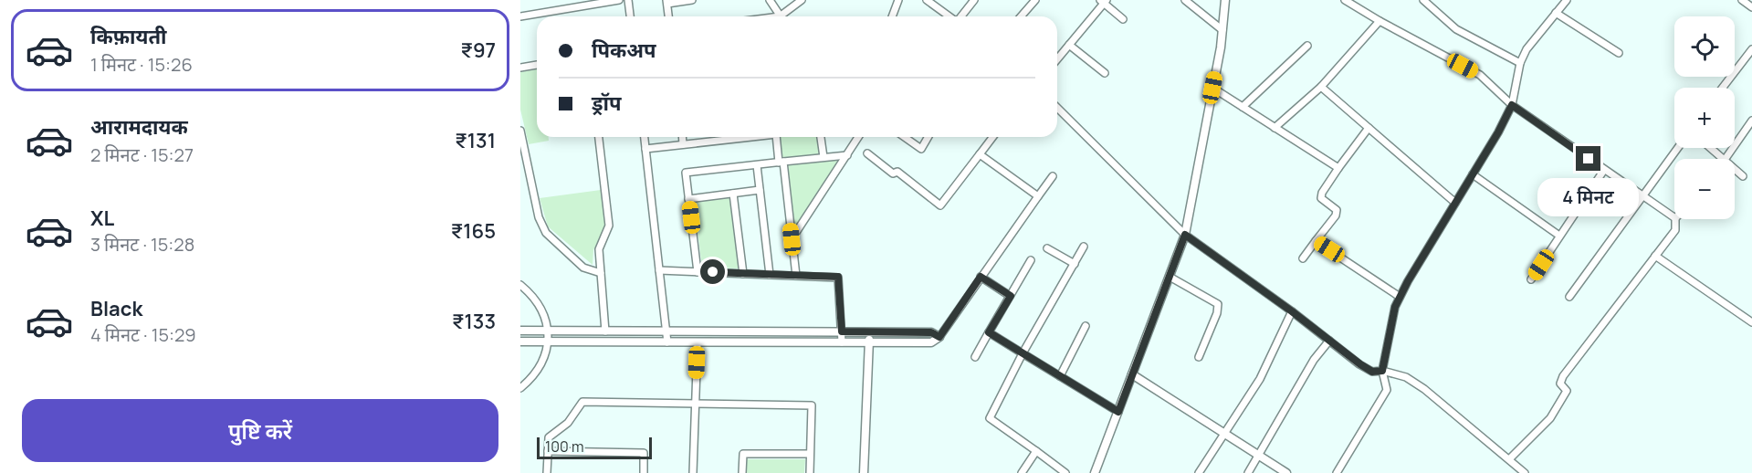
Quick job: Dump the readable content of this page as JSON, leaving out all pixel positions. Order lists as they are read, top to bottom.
{
  "scale_bar": "100 m",
  "page": {
    "list": [
      {
        "name": "किफ़ायती",
        "note": "1 मिनट · 15:26",
        "value": "₹97"
      },
      {
        "name": "आरामदायक",
        "note": "2 मिनट · 15:27",
        "value": "₹131"
      },
      {
        "name": "XL",
        "note": "3 मिनट · 15:28",
        "value": "₹165"
      },
      {
        "name": "Black",
        "note": "4 मिनट · 15:29",
        "value": "₹133"
      }
    ],
    "map_buttons": ["+", "−"],
    "banner": ["पिकअप", "ड्रॉप"],
    "bubble": "4 मिनट",
    "buttons": "पुष्टि करें",
    "scale": "100 m"
  }
}
